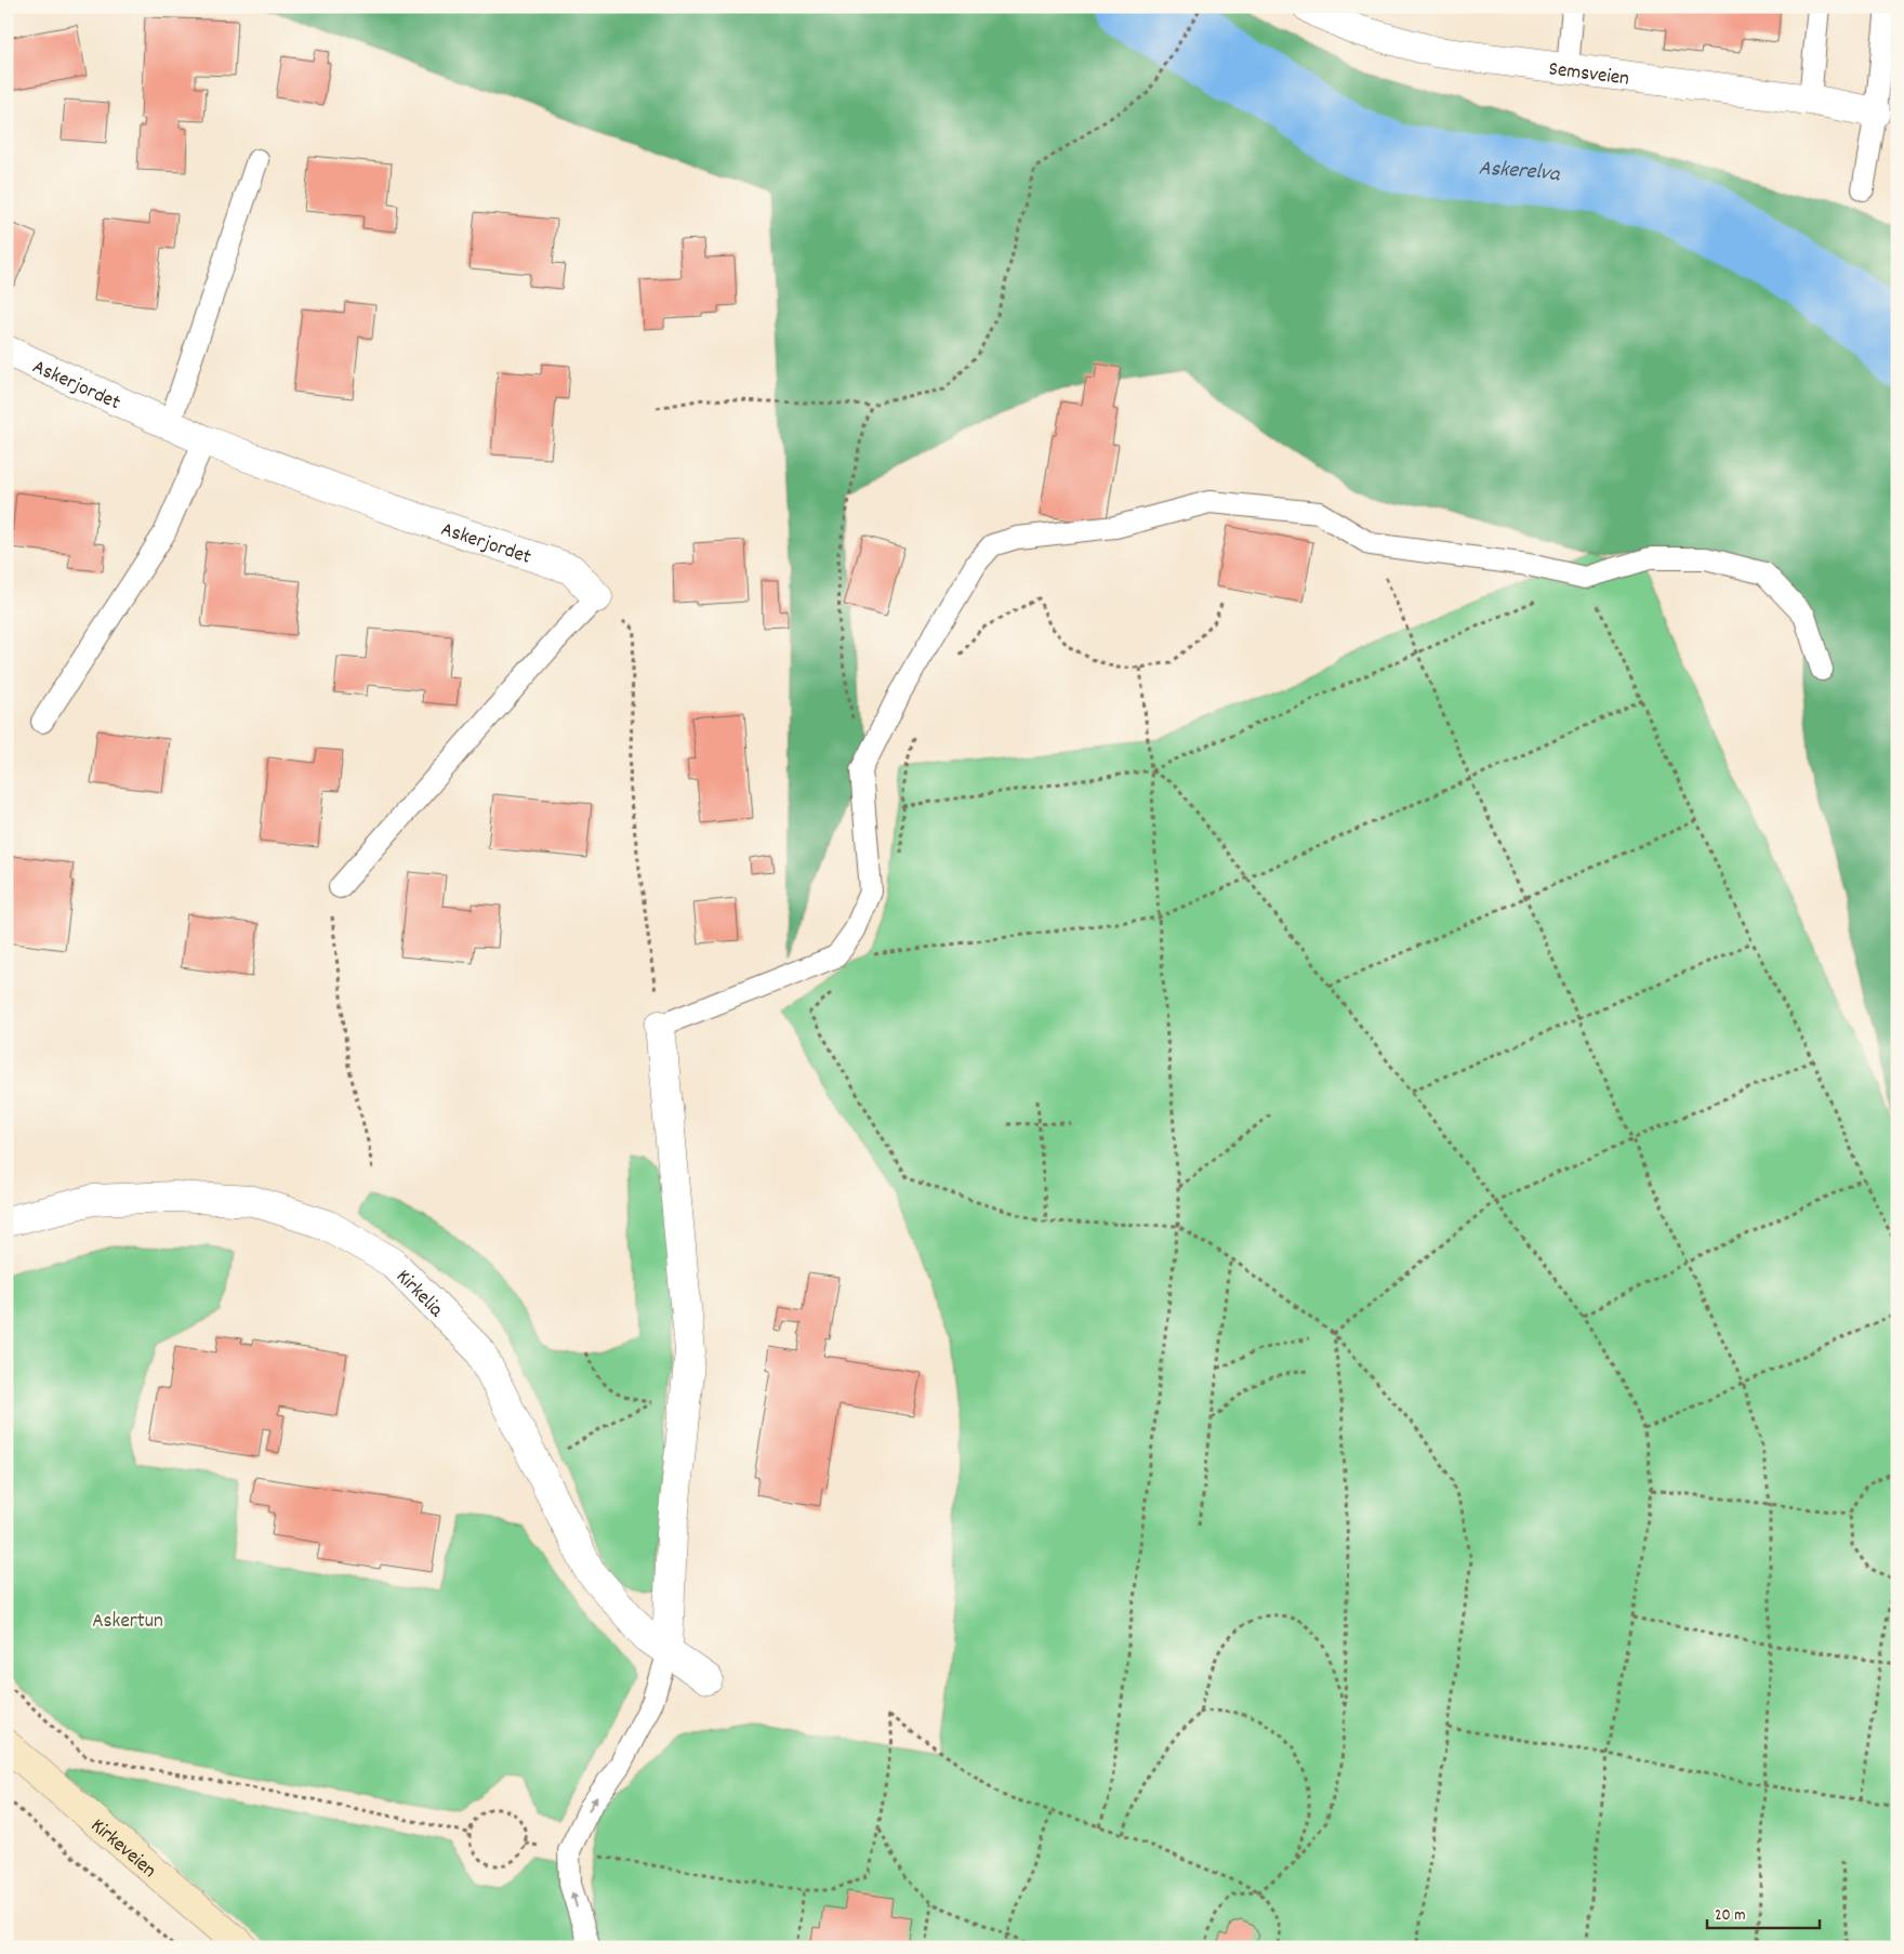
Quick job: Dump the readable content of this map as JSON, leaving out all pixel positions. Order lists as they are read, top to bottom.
{
  "streets": {
    "main road": ["Kirkeveien"],
    "street": ["Semsveien", "Askerjordet", "Kirkelia"]
  },
  "water": ["Askerelva"],
  "parks": ["Askertun"],
  "scale_bar": "20 m"
}
